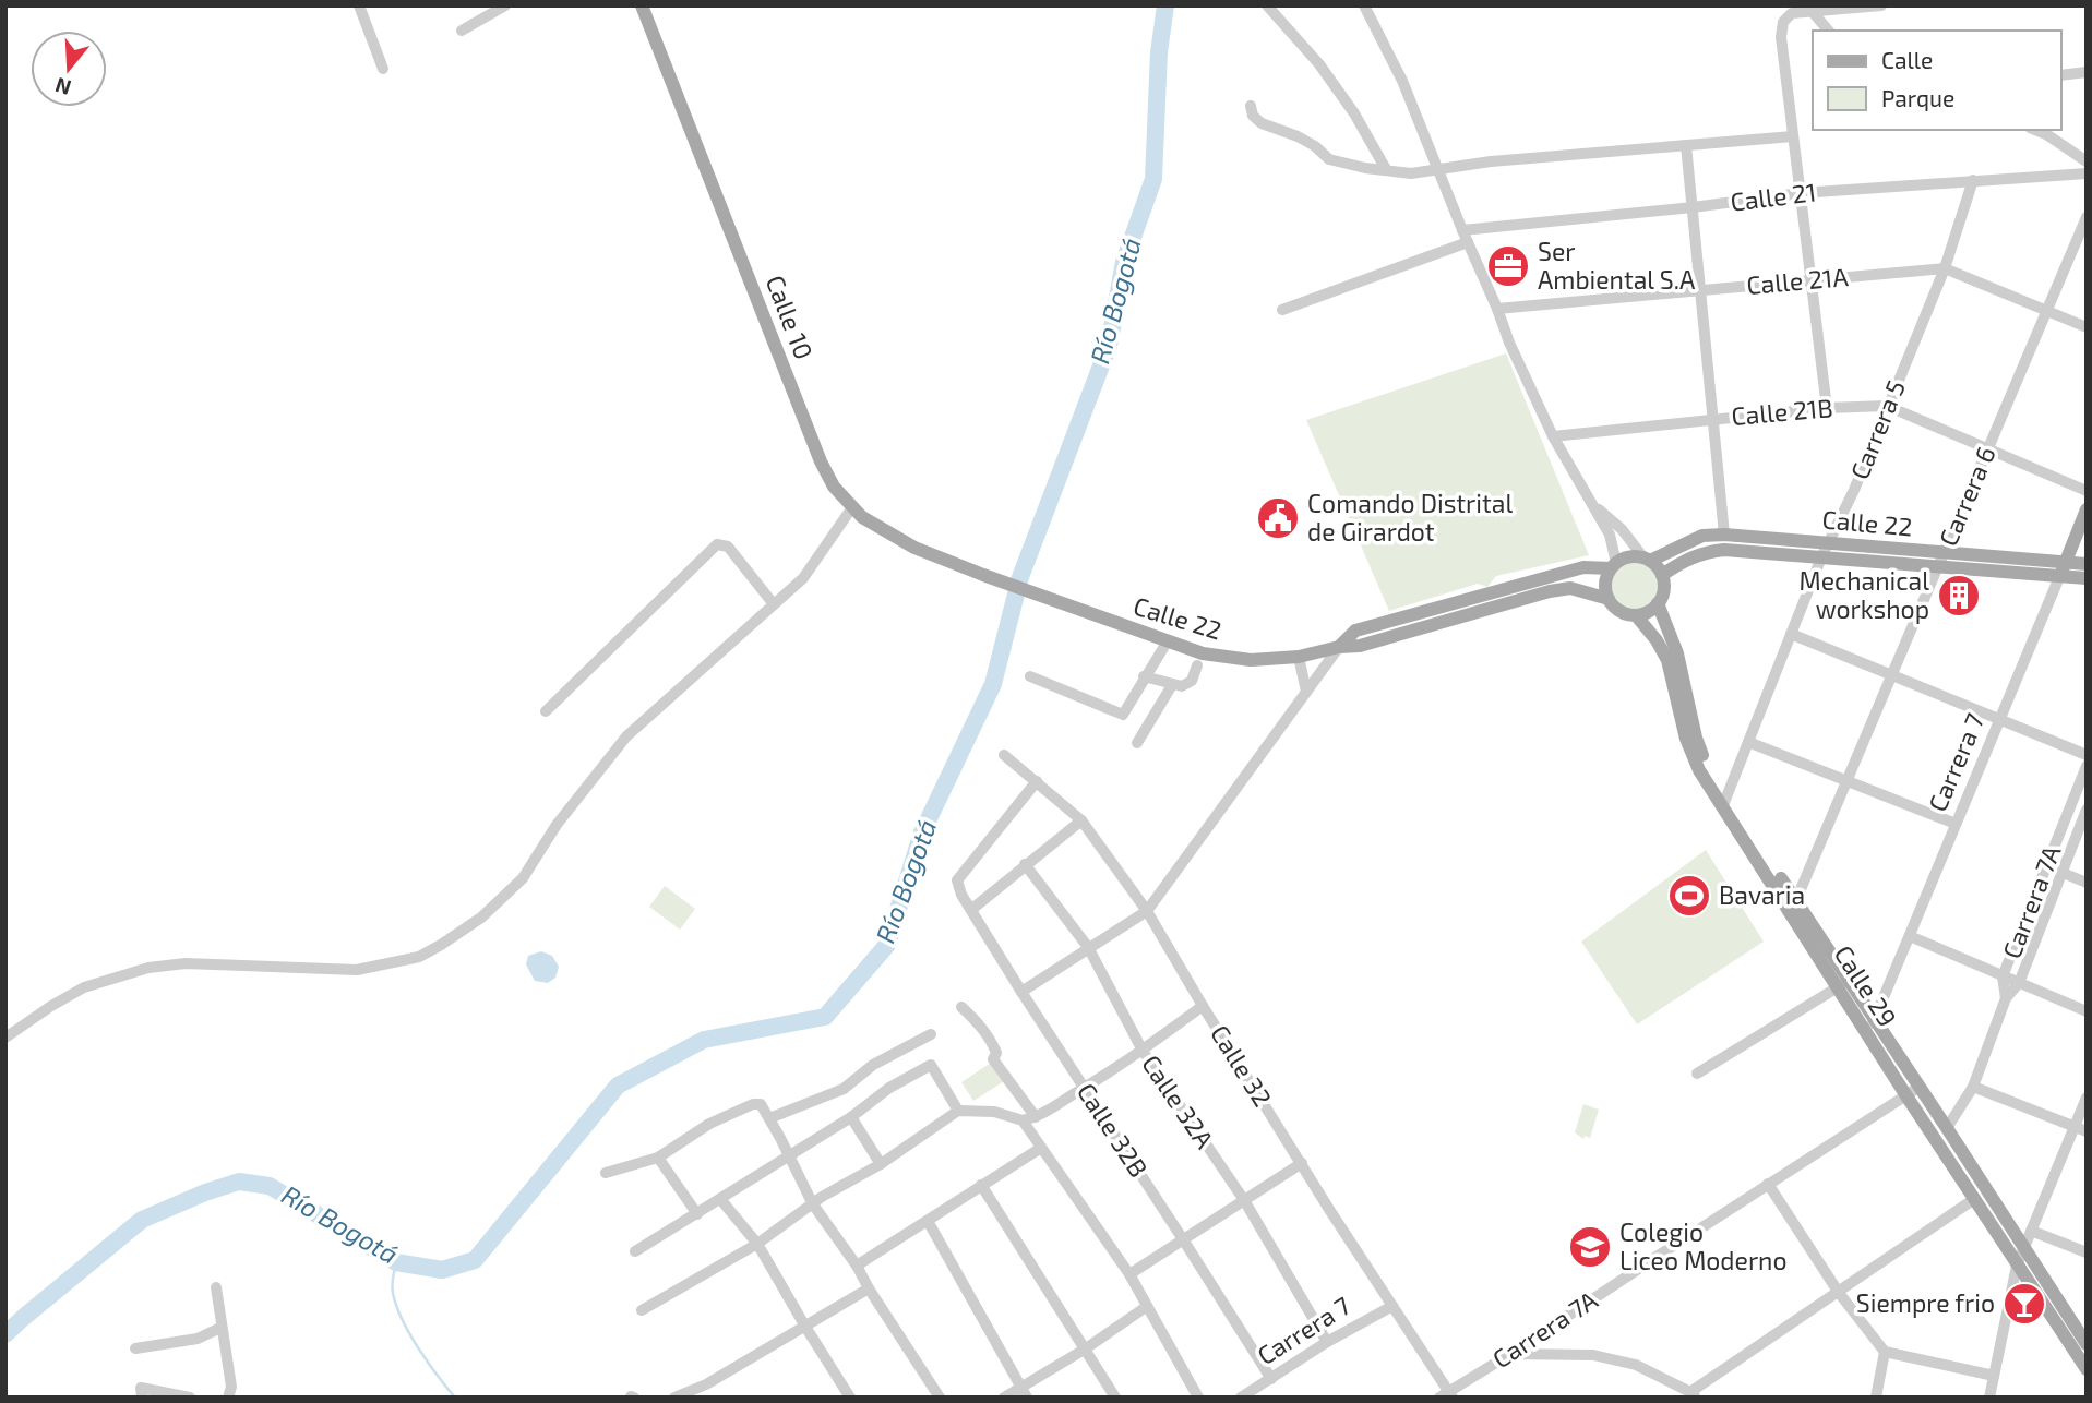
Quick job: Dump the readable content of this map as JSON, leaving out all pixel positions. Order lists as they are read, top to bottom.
{
  "streets": {
    "main road": [
      "Calle 10",
      "Calle 22",
      "Carrera 7",
      "Calle 29"
    ],
    "street": [
      "Calle 21",
      "Calle 21A",
      "Calle 21B",
      "Carrera 5",
      "Carrera 6",
      "Carrera 7A",
      "Calle 32",
      "Calle 32A",
      "Calle 32B"
    ]
  },
  "crossings": [
    ["Calle 21", "Carrera 5"],
    ["Calle 21A", "Carrera 5"],
    ["Calle 21A", "Carrera 6"],
    ["Calle 10", "Calle 22"],
    ["Calle 21B", "Carrera 5"],
    ["Calle 21B", "Carrera 6"],
    ["Carrera 5", "Calle 22"],
    ["Carrera 5", "Calle 29"],
    ["Carrera 6", "Calle 22"],
    ["Carrera 6", "Calle 29"],
    ["Calle 22", "Carrera 7"],
    ["Calle 22", "Calle 29"],
    ["Carrera 7", "Calle 29"],
    ["Carrera 7", "Calle 32"],
    ["Carrera 7", "Calle 32A"],
    ["Carrera 7", "Calle 32B"],
    ["Carrera 7A", "Calle 29"],
    ["Carrera 7A", "Calle 32"],
    ["Calle 32", "Calle 32B"]
  ],
  "water": ["Río Bogotá"],
  "places": {
    "office": ["Ser Ambiental S.A"],
    "public building": ["Comando Distrital de Girardot"],
    "building": ["Mechanical workshop"],
    "sports": ["Bavaria"],
    "school or university": ["Colegio Liceo Moderno"],
    "bar": ["Siempre frio"]
  },
  "legend": ["Calle", "Parque"],
  "north": "bottom"
}
